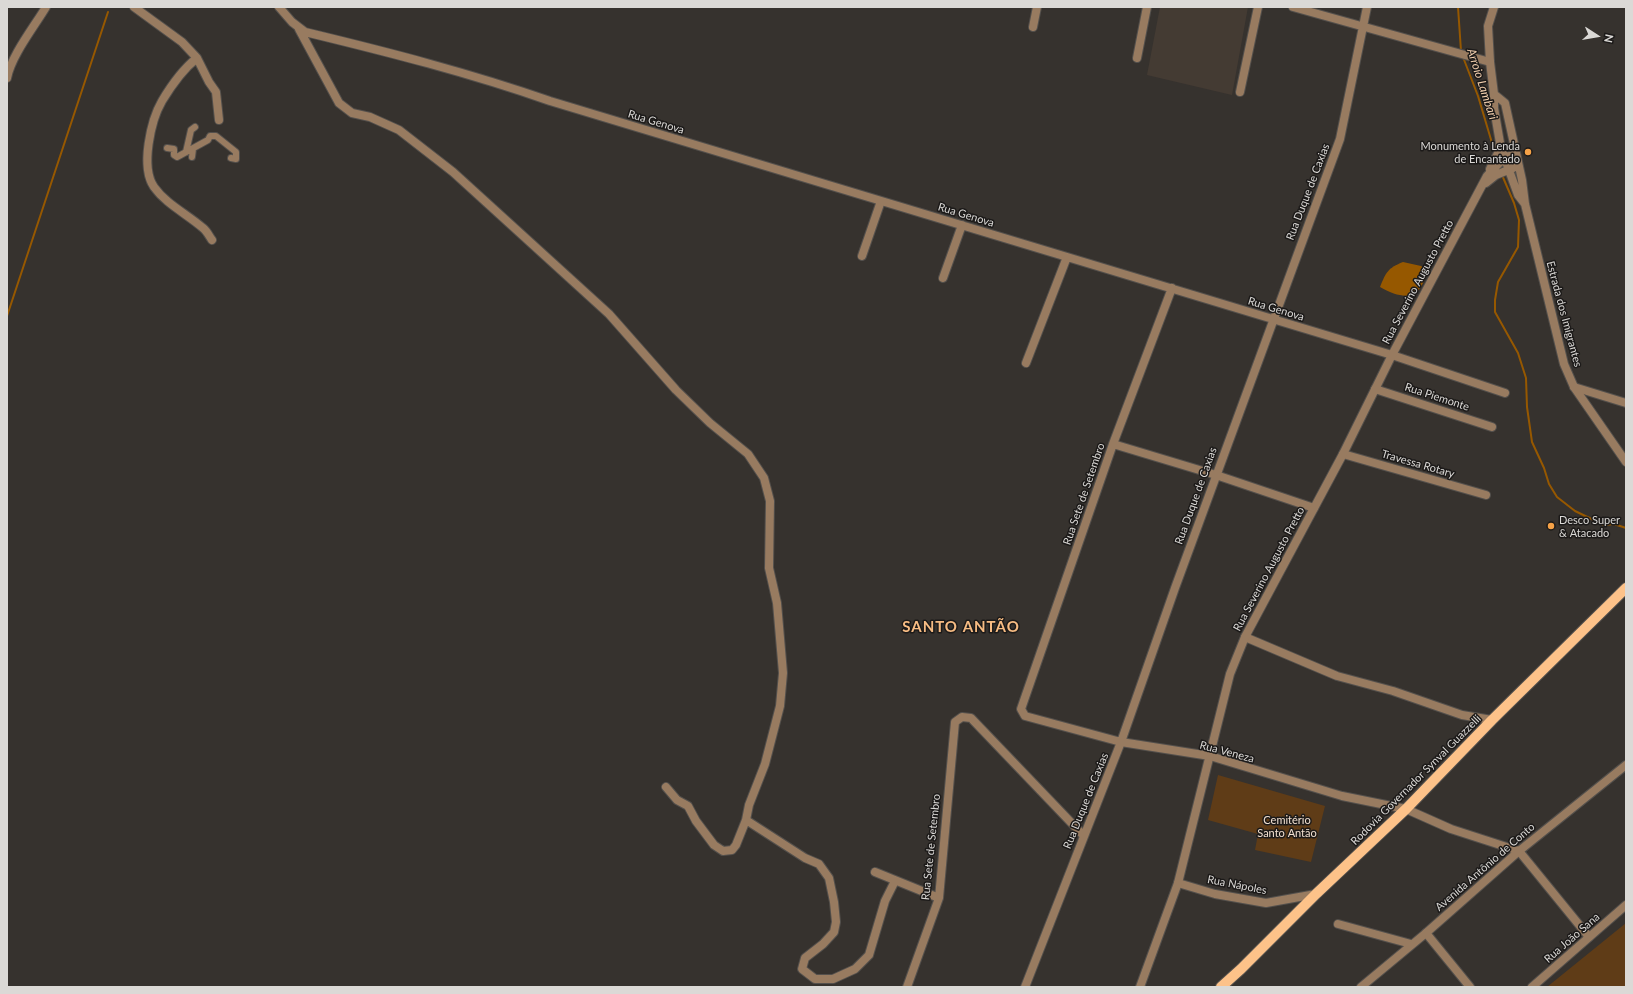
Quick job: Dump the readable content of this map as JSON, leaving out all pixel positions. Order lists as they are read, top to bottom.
{
  "streets": {
    "main road": ["Rodovia Governador Synval Guazzelli"],
    "street": [
      "Rua Genova",
      "Rua Duque de Caxias",
      "Rua Severino Augusto Pretto",
      "Estrada dos Imigrantes",
      "Rua Piemonte",
      "Travessa Rotary",
      "Rua Sete de Setembro",
      "Rua Veneza",
      "Avenida Antônio de Conto",
      "Rua Nápoles",
      "Rua João Sana"
    ]
  },
  "crossings": [
    ["Rua Genova", "Rua Duque de Caxias"],
    ["Rua Genova", "Rua Severino Augusto Pretto"],
    ["Rua Genova", "Rua Sete de Setembro"],
    ["Rua Duque de Caxias", "Rua Sete de Setembro"],
    ["Rua Duque de Caxias", "Rua Veneza"],
    ["Rua Severino Augusto Pretto", "Estrada dos Imigrantes"],
    ["Rua Severino Augusto Pretto", "Rua Piemonte"],
    ["Rua Severino Augusto Pretto", "Travessa Rotary"],
    ["Rua Severino Augusto Pretto", "Rua Veneza"],
    ["Rua Severino Augusto Pretto", "Rua Nápoles"],
    ["Rua Sete de Setembro", "Rua Veneza"],
    ["Rua Veneza", "Rodovia Governador Synval Guazzelli"],
    ["Rua Veneza", "Avenida Antônio de Conto"],
    ["Rodovia Governador Synval Guazzelli", "Rua Nápoles"]
  ],
  "districts": ["SANTO ANTÃO"],
  "water": ["Arroio Lambari"],
  "parks": ["Cemitério Santo Antão"],
  "places": ["Monumento à Lenda de Encantado", "Desco Super & Atacado"],
  "north": "right"
}
